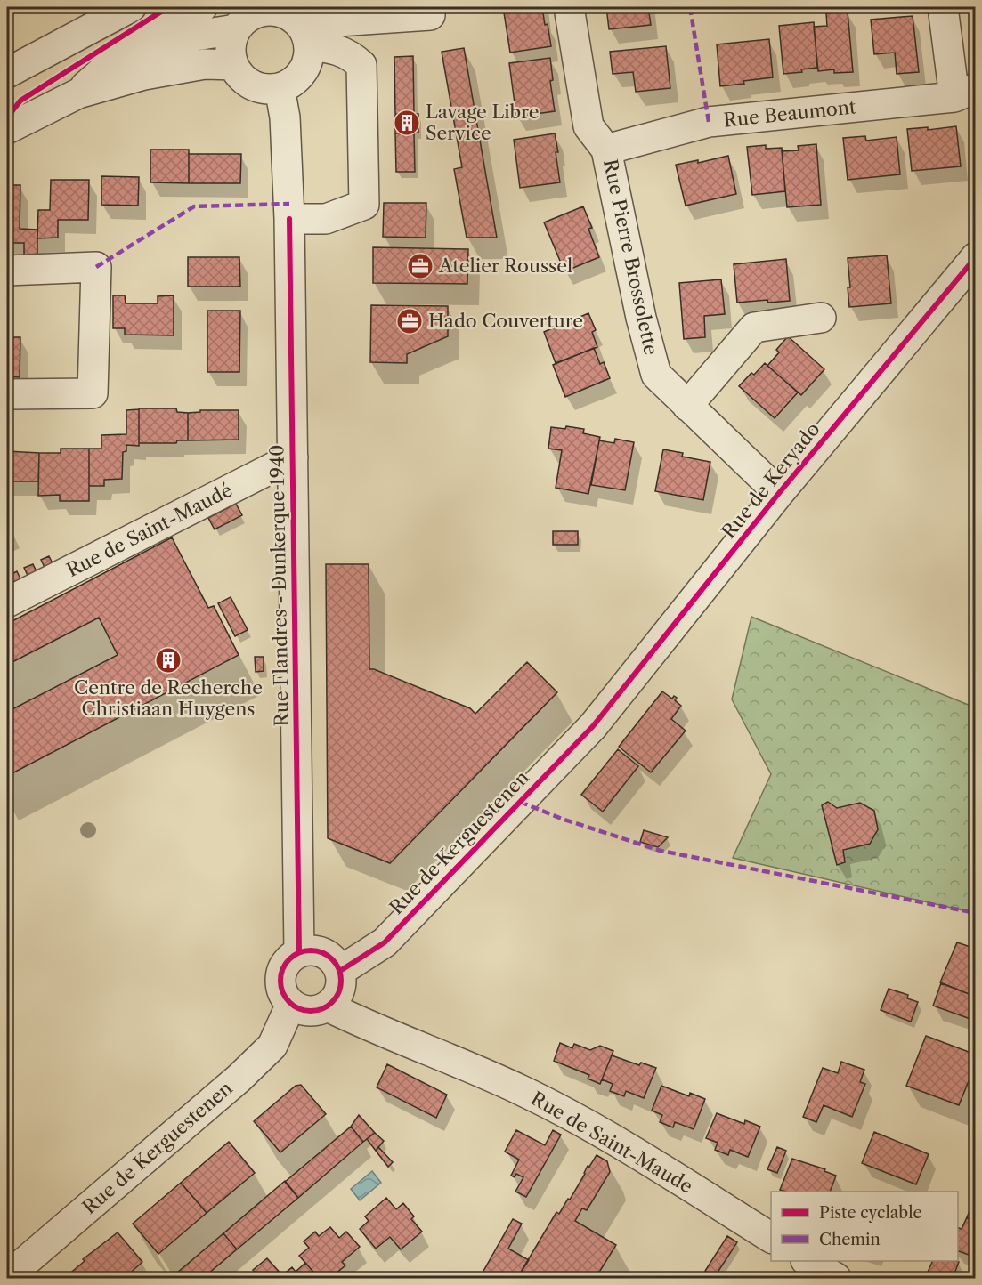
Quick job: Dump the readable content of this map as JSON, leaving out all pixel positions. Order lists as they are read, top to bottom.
{
  "streets": {
    "street": [
      "Rue Beaumont",
      "Rue Pierre Brossolette",
      "Rue de Keryado",
      "Rue de Saint-Maudé",
      "Rue Flandres - Dunkerque 1940",
      "Rue de Kerguestenen",
      "Rue de Saint-Maude"
    ]
  },
  "crossings": [
    ["Rue Beaumont", "Rue Pierre Brossolette"],
    ["Rue Pierre Brossolette", "Rue de Keryado"],
    ["Rue de Keryado", "Rue de Kerguestenen"],
    ["Rue de Saint-Maudé", "Rue Flandres - Dunkerque 1940"],
    ["Rue Flandres - Dunkerque 1940", "Rue de Kerguestenen"],
    ["Rue Flandres - Dunkerque 1940", "Rue de Saint-Maude"],
    ["Rue de Kerguestenen", "Rue de Saint-Maude"]
  ],
  "places": {
    "building": ["Lavage Libre Service", "Centre de Recherche Christiaan Huygens"],
    "office": ["Atelier Roussel", "Hado Couverture"]
  },
  "legend": ["Piste cyclable", "Chemin"]
}
